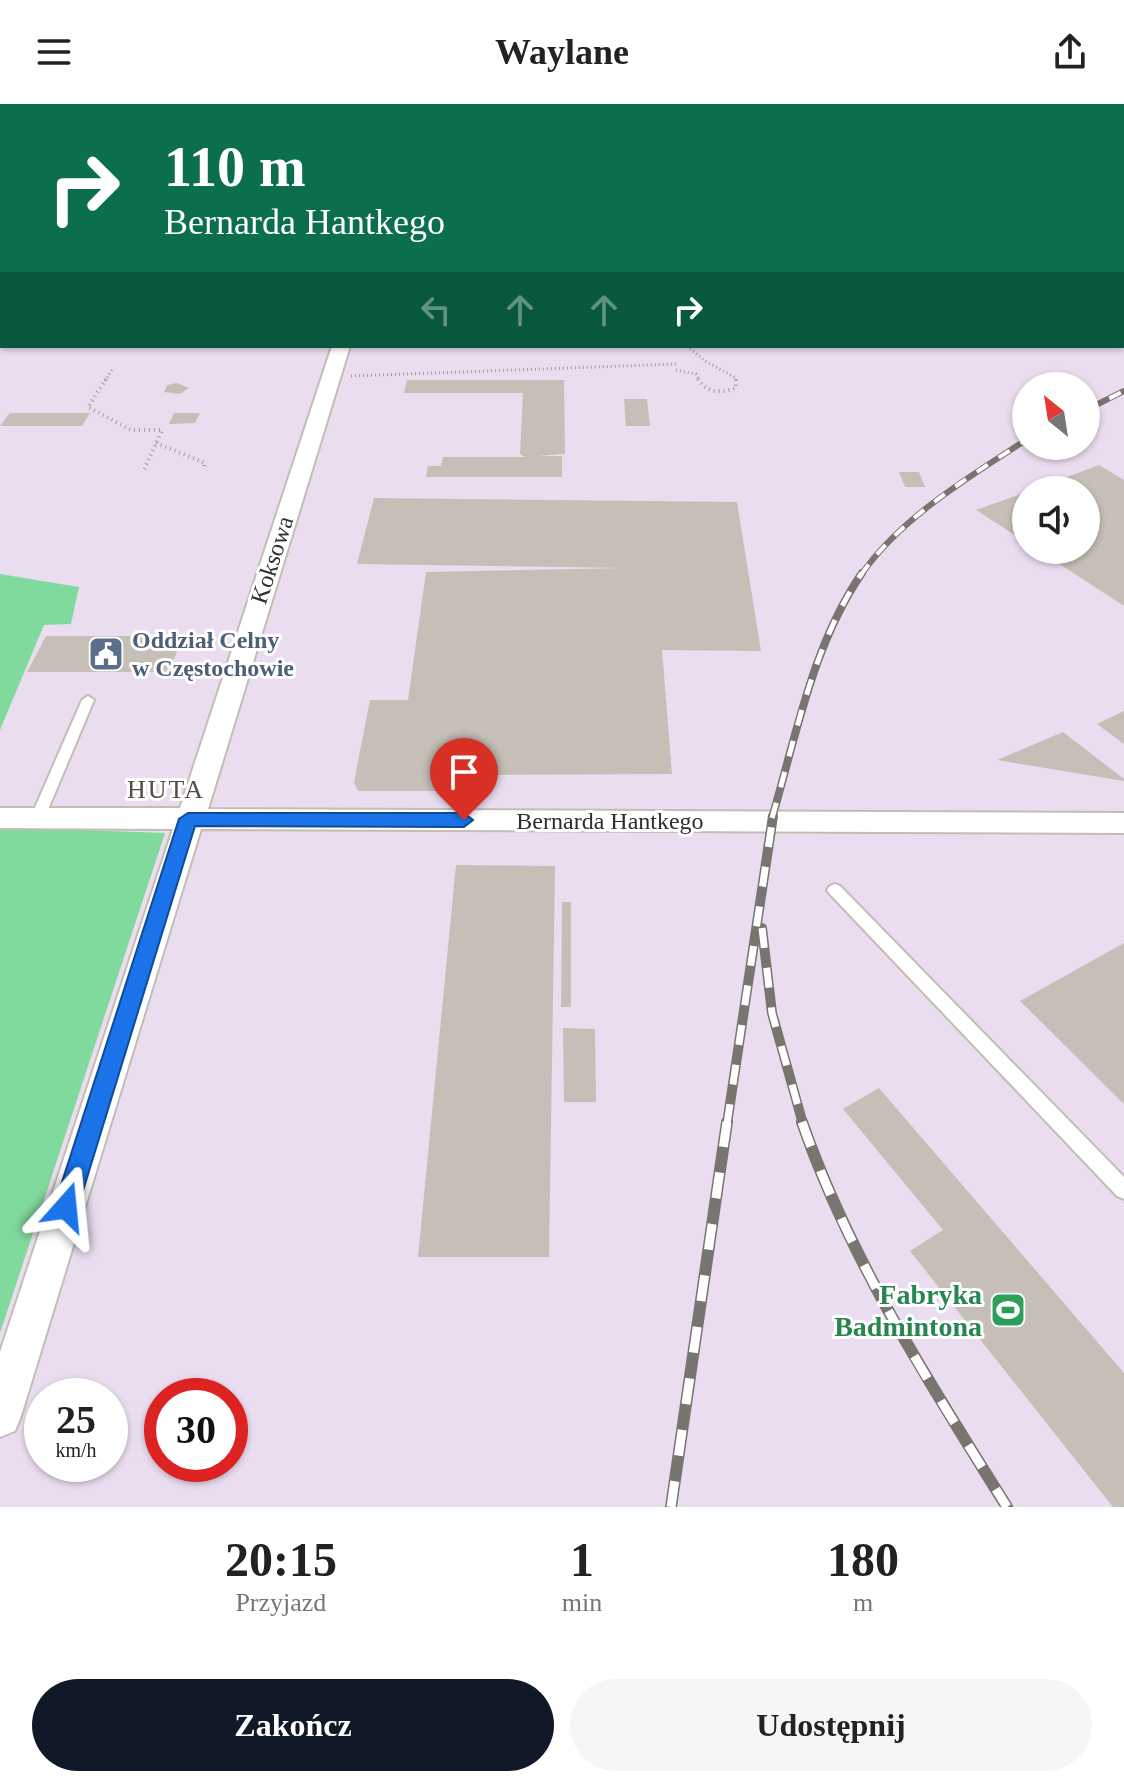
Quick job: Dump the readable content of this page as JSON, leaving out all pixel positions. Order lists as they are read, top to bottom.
{
  "streets": {
    "street": ["Koksowa", "Bernarda Hantkego"]
  },
  "crossings": [
    ["Koksowa", "Bernarda Hantkego"]
  ],
  "districts": ["HUTA"],
  "places": {
    "public building": ["Oddział Celny w Częstochowie"],
    "sports": ["Fabryka Badmintona"]
  },
  "north": "top left",
  "page": {
    "header": "Waylane",
    "turn": ["110 m", "Bernarda Hantkego"],
    "speed": "25 km/h",
    "limit": "30",
    "eta": [
      "20:15",
      "Przyjazd",
      "1",
      "min",
      "180",
      "m"
    ],
    "buttons": ["Zakończ", "Udostępnij"]
  }
}
